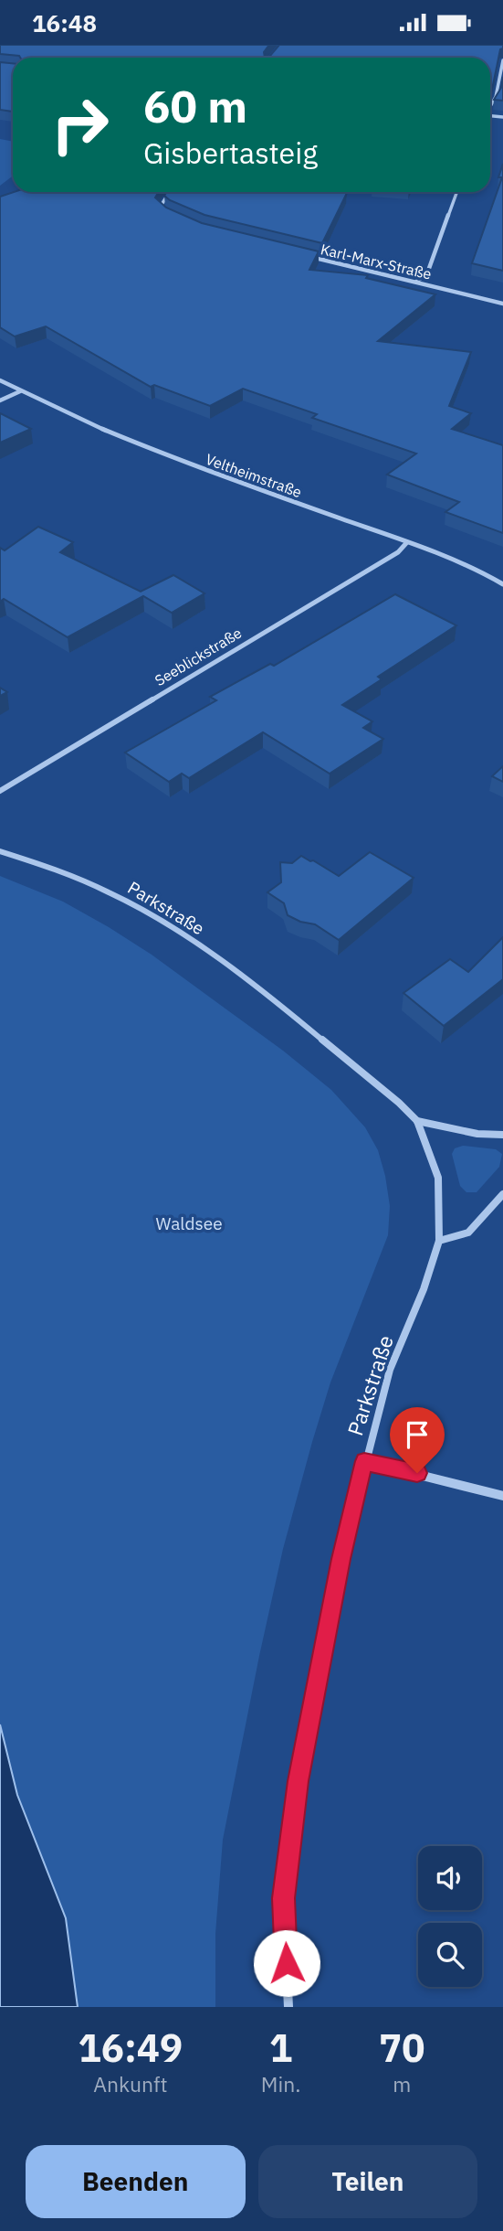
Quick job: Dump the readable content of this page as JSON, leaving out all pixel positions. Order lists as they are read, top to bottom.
{
  "streets": {
    "street": [
      "Karl-Marx-Straße",
      "Veltheimstraße",
      "Seeblickstraße",
      "Parkstraße"
    ]
  },
  "crossings": [
    ["Veltheimstraße", "Seeblickstraße"]
  ],
  "parks": ["Waldsee"],
  "page": {
    "status": "16:48",
    "turn": ["60 m", "Gisbertasteig"],
    "eta": [
      "16:49",
      "Ankunft",
      "1",
      "Min.",
      "70",
      "m"
    ],
    "buttons": ["Beenden", "Teilen"]
  }
}
